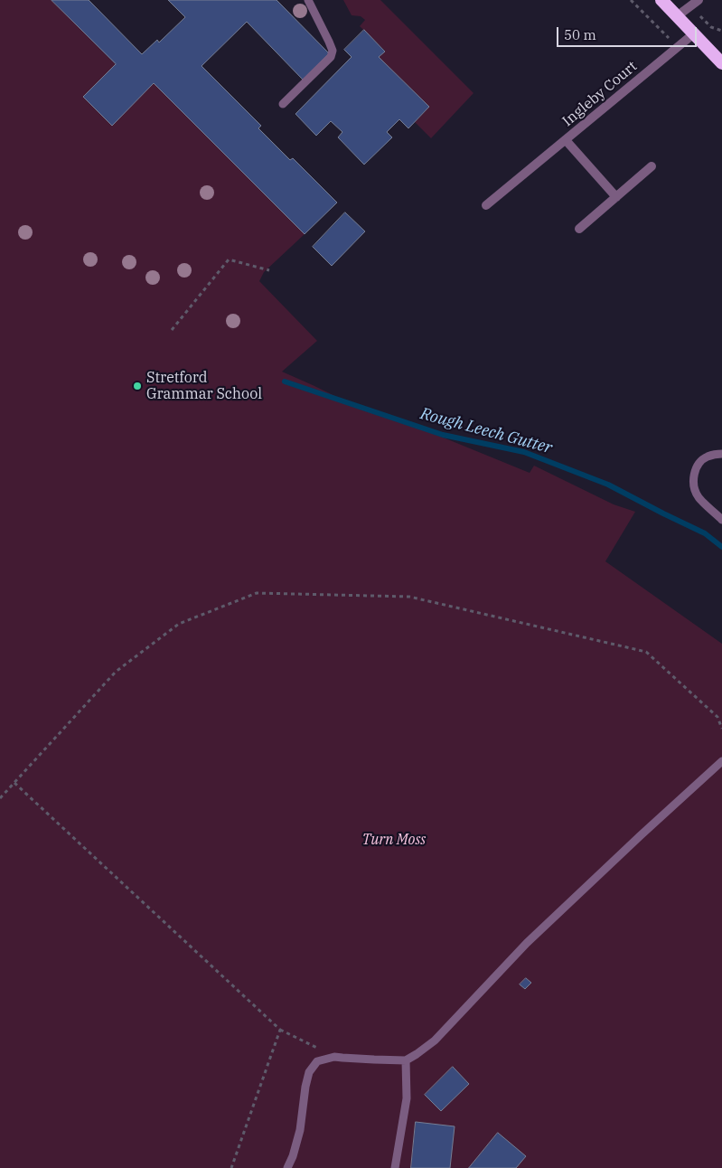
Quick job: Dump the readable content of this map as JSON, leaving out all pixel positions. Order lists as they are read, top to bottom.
{
  "streets": {
    "street": ["Ingleby Court"]
  },
  "water": ["Rough Leech Gutter"],
  "parks": ["Turn Moss"],
  "places": ["Stretford Grammar School"],
  "scale_bar": "50 m"
}
